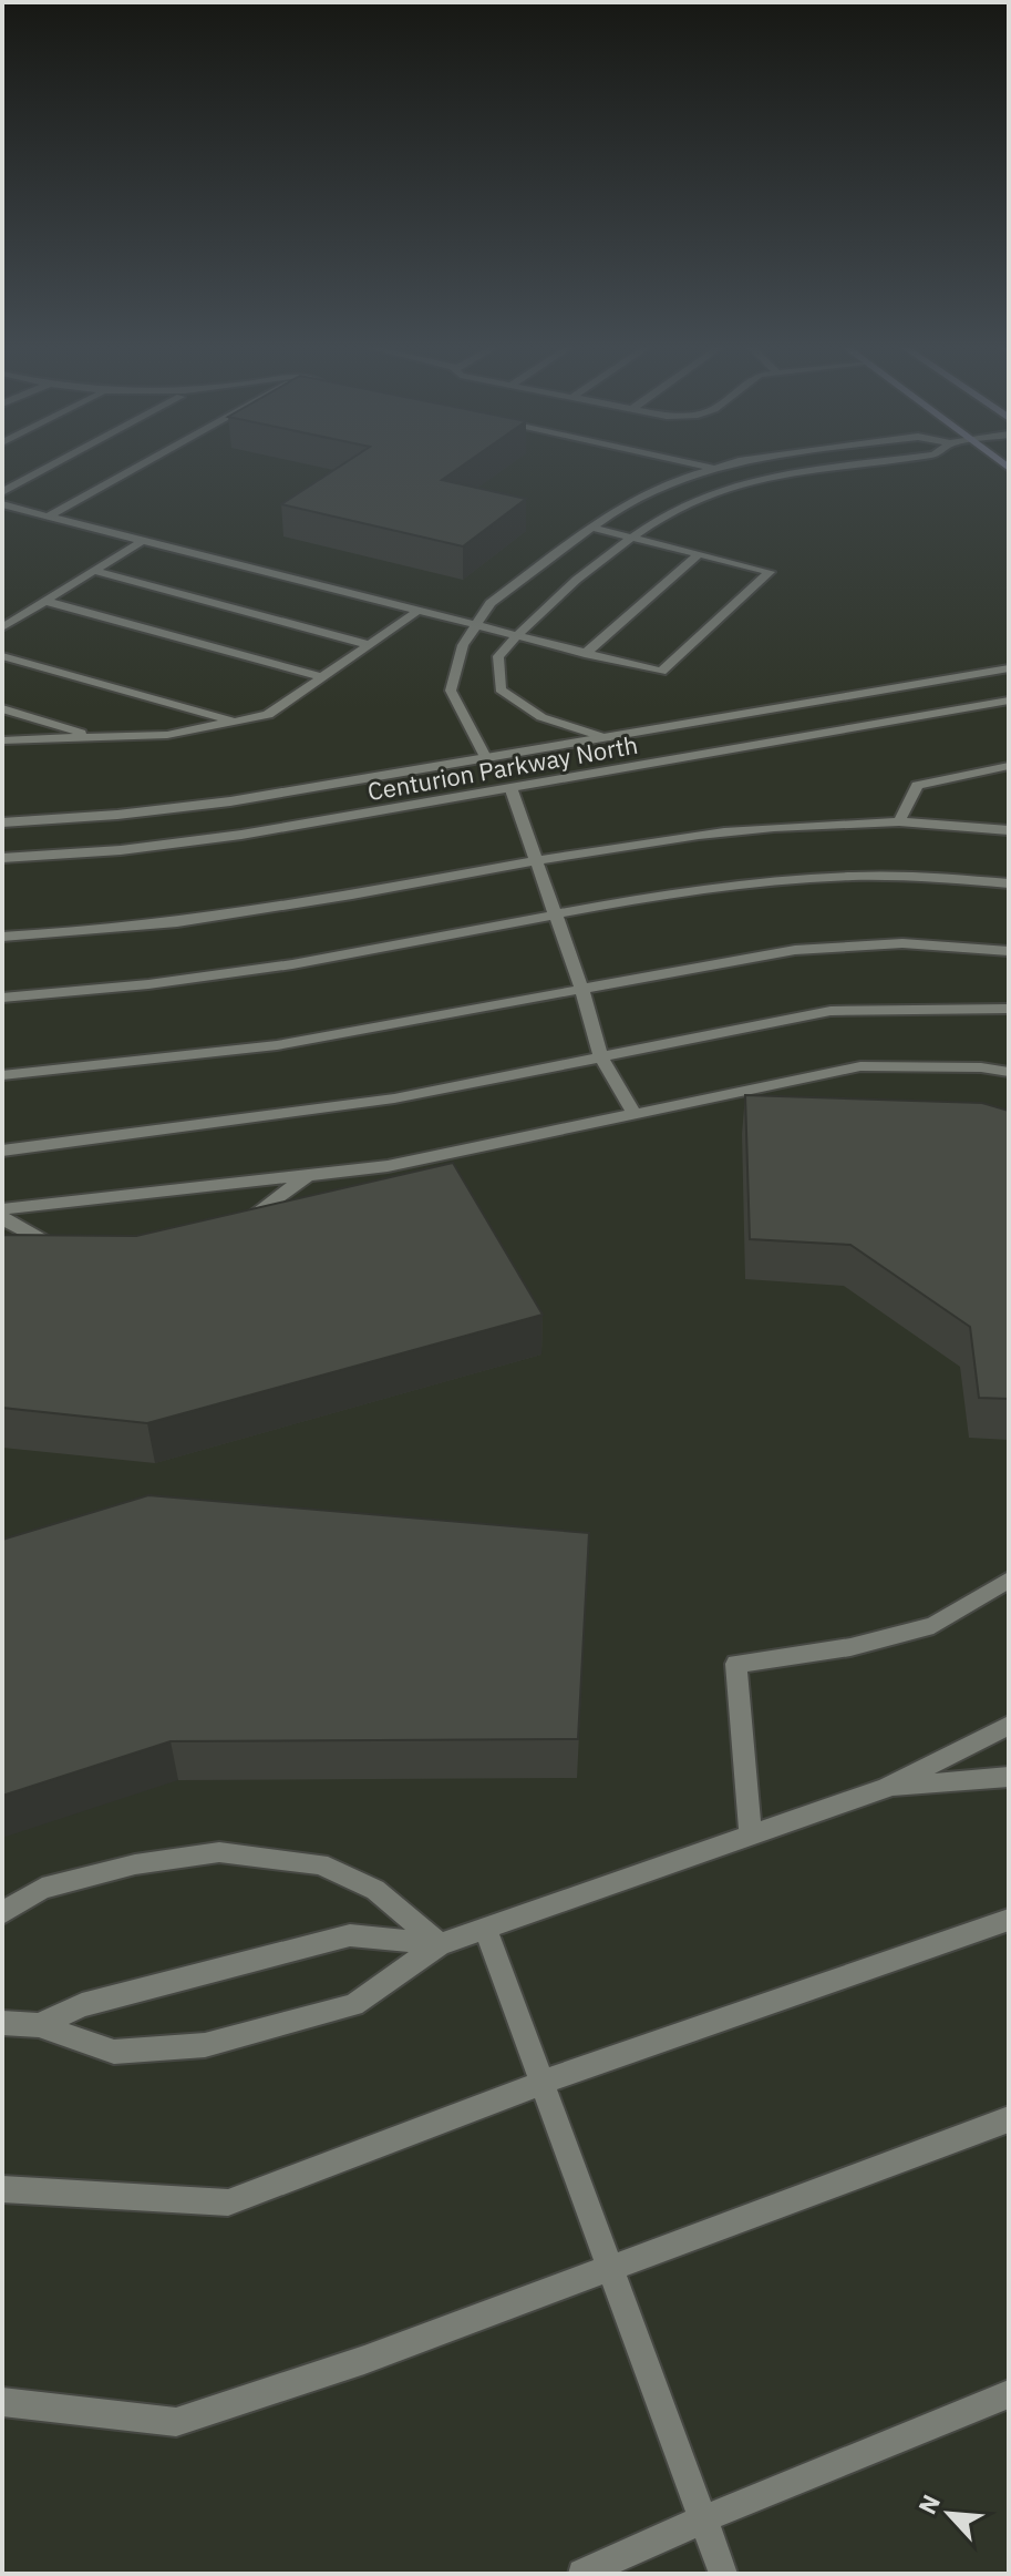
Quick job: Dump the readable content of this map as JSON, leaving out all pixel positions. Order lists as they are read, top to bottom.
{
  "streets": {
    "street": ["Centurion Parkway North"]
  },
  "north": "top left"
}
